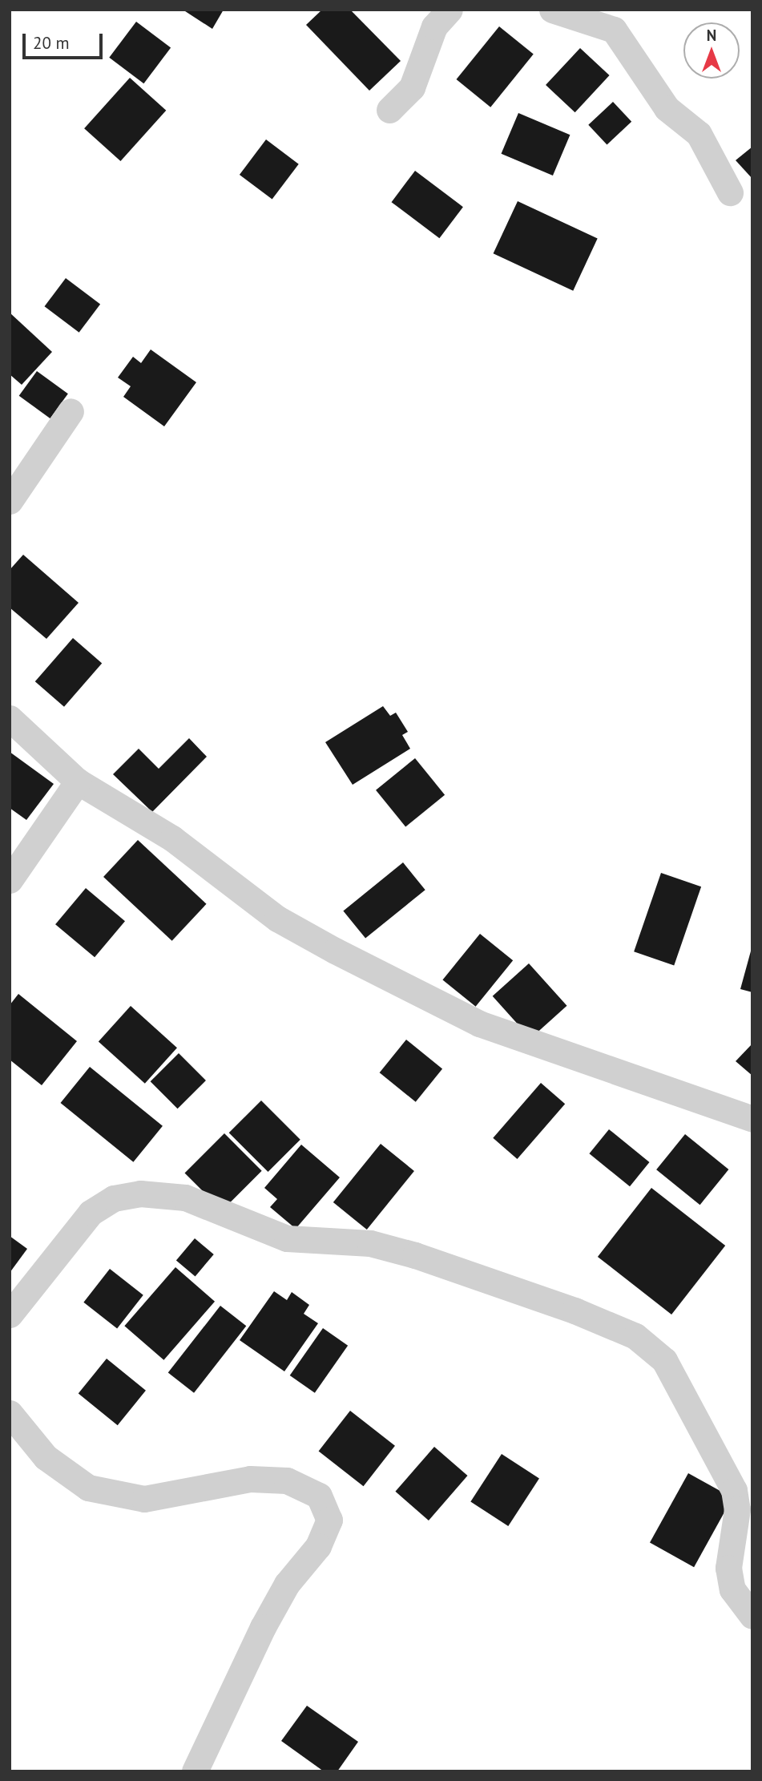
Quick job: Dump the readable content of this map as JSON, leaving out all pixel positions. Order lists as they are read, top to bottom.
{
  "scale_bar": "20 m",
  "north": "top"
}
